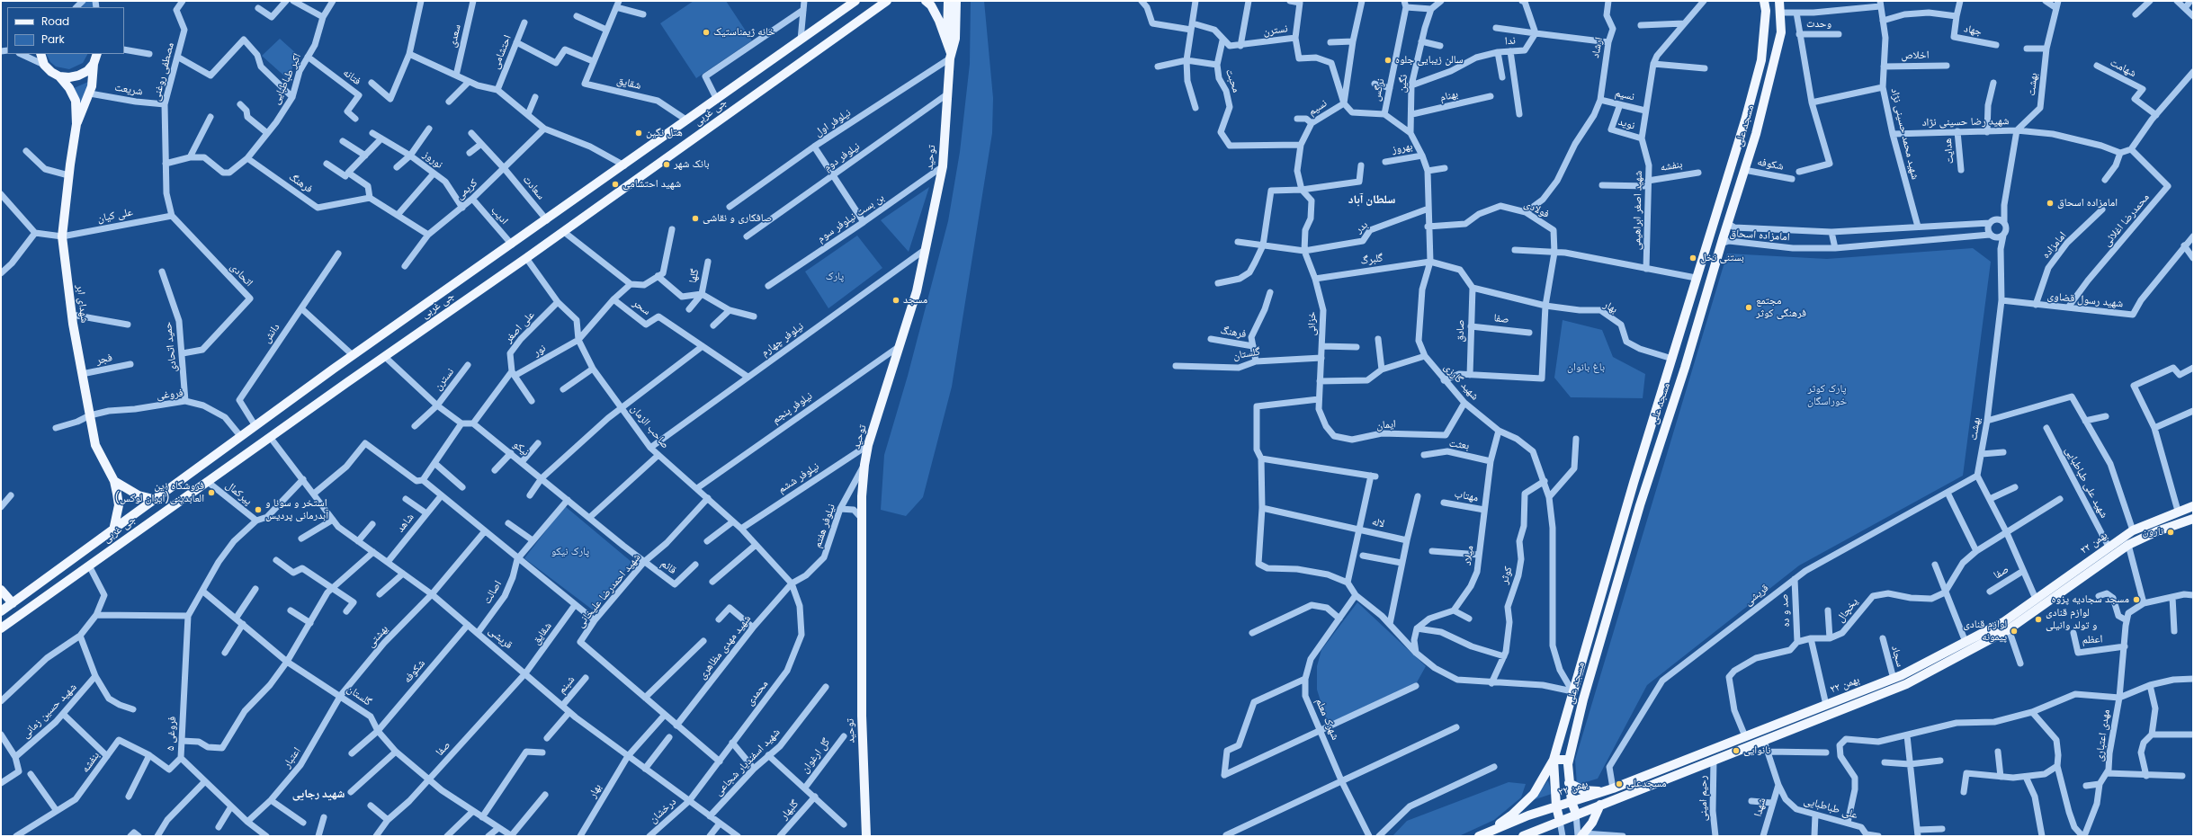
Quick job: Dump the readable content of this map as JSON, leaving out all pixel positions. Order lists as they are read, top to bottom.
{
  "streets": {
    "main road": [
      "جی غربی",
      "مسجد علی",
      "توحید",
      "شهدای ابر",
      "۲۲ بهمن"
    ],
    "street": [
      "وحدت",
      "نسترن",
      "جهاد",
      "سعدی",
      "ندا",
      "ارشاد",
      "احتشامی",
      "اخلاص",
      "شهامت",
      "مصطفی روغنی",
      "فتانه",
      "اکبر طباطبایی",
      "محبت",
      "شقایق",
      "نگین",
      "بهشت",
      "شریعت",
      "نرگس",
      "نسیم",
      "بهنام",
      "شهید رضا حسینی نژاد",
      "نیلوفر اول",
      "نوید",
      "شهید محمد حسینی نژاد",
      "بهروز",
      "هدایت",
      "نیلوفر دوم",
      "نوروز",
      "شکوفه",
      "بنفشه",
      "فرهنگ",
      "سعادت",
      "کریمی",
      "فولادی",
      "شهید اصغر ابراهیمی",
      "علی کیان",
      "ادیب",
      "بن بست نیلوفر سوم",
      "محمدرضا اغلائی",
      "بدر",
      "امامزاده اسحاق",
      "امامزاده",
      "گلبرگ",
      "اتحادی",
      "گلها",
      "شهید رسول قضاوی",
      "سحر",
      "بهار",
      "صفا",
      "خزائی",
      "علی اصغر",
      "صادق",
      "دانش",
      "نیلوفر چهارم",
      "حمید اتحادی",
      "نور",
      "گلستان",
      "فجر",
      "شهید گارزی",
      "فروغی",
      "نیلوفر پنجم",
      "ایمان",
      "صاحب الزمان",
      "بعثت",
      "نیکو",
      "نیلوفر ششم",
      "شهید علی طباطبایی",
      "پیرکمال",
      "مهتاب",
      "شاهد",
      "لاله",
      "نیلوفر هفتم",
      "میلاد",
      "قائم",
      "کوثر",
      "شهید احمدرضا علیخانی",
      "اصالت",
      "قریشی",
      "صد و ده",
      "یخچال",
      "بهشتی",
      "اعظم",
      "شهید مهدی مظاهری",
      "سجاد",
      "شبنم",
      "محمدی",
      "شهید حسین زمانی",
      "شهرک معلم",
      "فروغی ۵",
      "مهدی اعتباری",
      "گل ارغوان",
      "اعتبار",
      "شهید اسفندیار شجاعی",
      "رحیم امینی",
      "شهدا",
      "علی طباطبایی",
      "گلبهار",
      "درخشان"
    ]
  },
  "crossings": [
    ["نسترن", "محبت"],
    ["نسترن", "نسیم"],
    ["جهاد", "شهید محمد حسینی نژاد"],
    ["ندا", "نگین"],
    ["ارشاد", "نسیم"],
    ["ارشاد", "فولادی"],
    ["اخلاص", "شهید محمد حسینی نژاد"],
    ["مصطفی روغنی", "شریعت"],
    ["مصطفی روغنی", "علی کیان"],
    ["مصطفی روغنی", "اتحادی"],
    ["فتانه", "اکبر طباطبایی"],
    ["اکبر طباطبایی", "فرهنگ"],
    ["محبت", "نسیم"],
    ["شقایق", "جی غربی"],
    ["شقایق", "صفا"],
    ["شقایق", "قریشی"],
    ["نگین", "بهنام"],
    ["نگین", "شهید گارزی"],
    ["بهشت", "شهید رضا حسینی نژاد"],
    ["بهشت", "شهید رسول قضاوی"],
    ["بهشت", "قریشی"],
    ["نرگس", "شهید گارزی"],
    ["نسیم", "نوید"],
    ["نسیم", "شهید اصغر ابراهیمی"],
    ["نسیم", "بدر"],
    ["نسیم", "خزائی"],
    ["جی غربی", "سعادت"],
    ["جی غربی", "ادیب"],
    ["جی غربی", "سحر"],
    ["جی غربی", "دانش"],
    ["جی غربی", "فروغی"],
    ["جی غربی", "صاحب الزمان"],
    ["جی غربی", "پیرکمال"],
    ["جی غربی", "قریشی"],
    ["شهید رضا حسینی نژاد", "شهید محمد حسینی نژاد"],
    ["شهید رضا حسینی نژاد", "هدایت"],
    ["نیلوفر اول", "توحید"],
    ["نوید", "شهید اصغر ابراهیمی"],
    ["مسجد علی", "شکوفه"],
    ["مسجد علی", "امامزاده اسحاق"],
    ["مسجد علی", "بهار"],
    ["مسجد علی", "شهید گارزی"],
    ["مسجد علی", "۲۲ بهمن"],
    ["شهید محمد حسینی نژاد", "امامزاده اسحاق"],
    ["بهروز", "شهید گارزی"],
    ["نیلوفر دوم", "توحید"],
    ["توحید", "بن بست نیلوفر سوم"],
    ["توحید", "نیلوفر چهارم"],
    ["توحید", "نیلوفر پنجم"],
    ["توحید", "نیلوفر ششم"],
    ["توحید", "نیلوفر هفتم"],
    ["نوروز", "کریمی"],
    ["شکوفه", "گلستان"],
    ["شکوفه", "قریشی"],
    ["بنفشه", "شهید اصغر ابراهیمی"],
    ["بنفشه", "فروغی ۵"],
    ["سعادت", "کریمی"],
    ["کریمی", "ادیب"],
    ["فولادی", "بهار"],
    ["فولادی", "صادق"],
    ["فولادی", "شهید گارزی"],
    ["علی کیان", "اتحادی"],
    ["علی کیان", "شهدای ابر"],
    ["محمدرضا اغلائی", "شهید رسول قضاوی"],
    ["بدر", "خزائی"],
    ["بدر", "شهید گارزی"],
    ["امامزاده", "شهید رسول قضاوی"],
    ["گلبرگ", "خزائی"],
    ["گلبرگ", "شهید گارزی"],
    ["اتحادی", "حمید اتحادی"],
    ["شهدای ابر", "فجر"],
    ["شهدای ابر", "فروغی"],
    ["سحر", "نیلوفر چهارم"],
    ["سحر", "نور"],
    ["بهار", "شهید احمدرضا علیخانی"],
    ["بهار", "قریشی"],
    ["صفا", "صادق"],
    ["صفا", "گلستان"],
    ["صفا", "قریشی"],
    ["خزائی", "گلستان"],
    ["خزائی", "ایمان"],
    ["علی اصغر", "نور"],
    ["علی اصغر", "صاحب الزمان"],
    ["نیلوفر چهارم", "صاحب الزمان"],
    ["حمید اتحادی", "فروغی"],
    ["نور", "صاحب الزمان"],
    ["گلستان", "بهشتی"],
    ["گلستان", "اعتبار"],
    ["شهید گارزی", "ایمان"],
    ["شهید گارزی", "میلاد"],
    ["شهید گارزی", "کوثر"],
    ["نیلوفر پنجم", "صاحب الزمان"],
    ["صاحب الزمان", "نیلوفر ششم"],
    ["صاحب الزمان", "نیلوفر هفتم"],
    ["صاحب الزمان", "شهید احمدرضا علیخانی"],
    ["صاحب الزمان", "شهید مهدی مظاهری"],
    ["صاحب الزمان", "محمدی"],
    ["بعثت", "میلاد"],
    ["نیکو", "قائم"],
    ["نیکو", "شهید احمدرضا علیخانی"],
    ["شهید علی طباطبایی", "۲۲ بهمن"],
    ["مهتاب", "میلاد"],
    ["شاهد", "قریشی"],
    ["نیلوفر هفتم", "شهید مهدی مظاهری"],
    ["نیلوفر هفتم", "محمدی"],
    ["۲۲ بهمن", "قریشی"],
    ["۲۲ بهمن", "یخچال"],
    ["۲۲ بهمن", "سجاد"],
    ["۲۲ بهمن", "رحیم امینی"],
    ["۲۲ بهمن", "علی طباطبایی"],
    ["قائم", "شهید احمدرضا علیخانی"],
    ["شهید احمدرضا علیخانی", "شهید مهدی مظاهری"],
    ["شهید احمدرضا علیخانی", "محمدی"],
    ["اصالت", "قریشی"],
    ["قریشی", "صد و ده"],
    ["قریشی", "بهشتی"],
    ["قریشی", "شبنم"],
    ["قریشی", "محمدی"],
    ["قریشی", "شهید اسفندیار شجاعی"],
    ["قریشی", "درخشان"],
    ["صد و ده", "یخچال"],
    ["بهشتی", "اعتبار"],
    ["اعظم", "مهدی اعتباری"],
    ["شهید مهدی مظاهری", "محمدی"],
    ["محمدی", "درخشان"],
    ["فروغی ۵", "اعتبار"],
    ["شهدا", "علی طباطبایی"]
  ],
  "districts": ["سلطان آباد", "شهید رجایی"],
  "parks": [
    "پارک",
    "باغ بانوان",
    "پارک کوثر خوراسگان",
    "پارک نیکو"
  ],
  "places": [
    "خانه ژیمناستیک",
    "سالن زیبایی جلوه",
    "هتل نگین",
    "بانک شهر",
    "شهید احتشامی",
    "امامزاده اسحاق",
    "صافکاری و نقاشی",
    "بستنی نخل",
    "مسجد",
    "مجتمع فرهنگی کوثر",
    "فروشگاه زین العابدینی(ایران لوکس)",
    "استخر و سونا و آبدرمانی پردیس",
    "نارون",
    "مسجد سجادیه پزوه",
    "لوازم قنادی و تولد وانیلی",
    "لوازم قنادی پیمونه",
    "نانوایی",
    "مسجدعلی"
  ],
  "legend": ["Road", "Park"]
}
